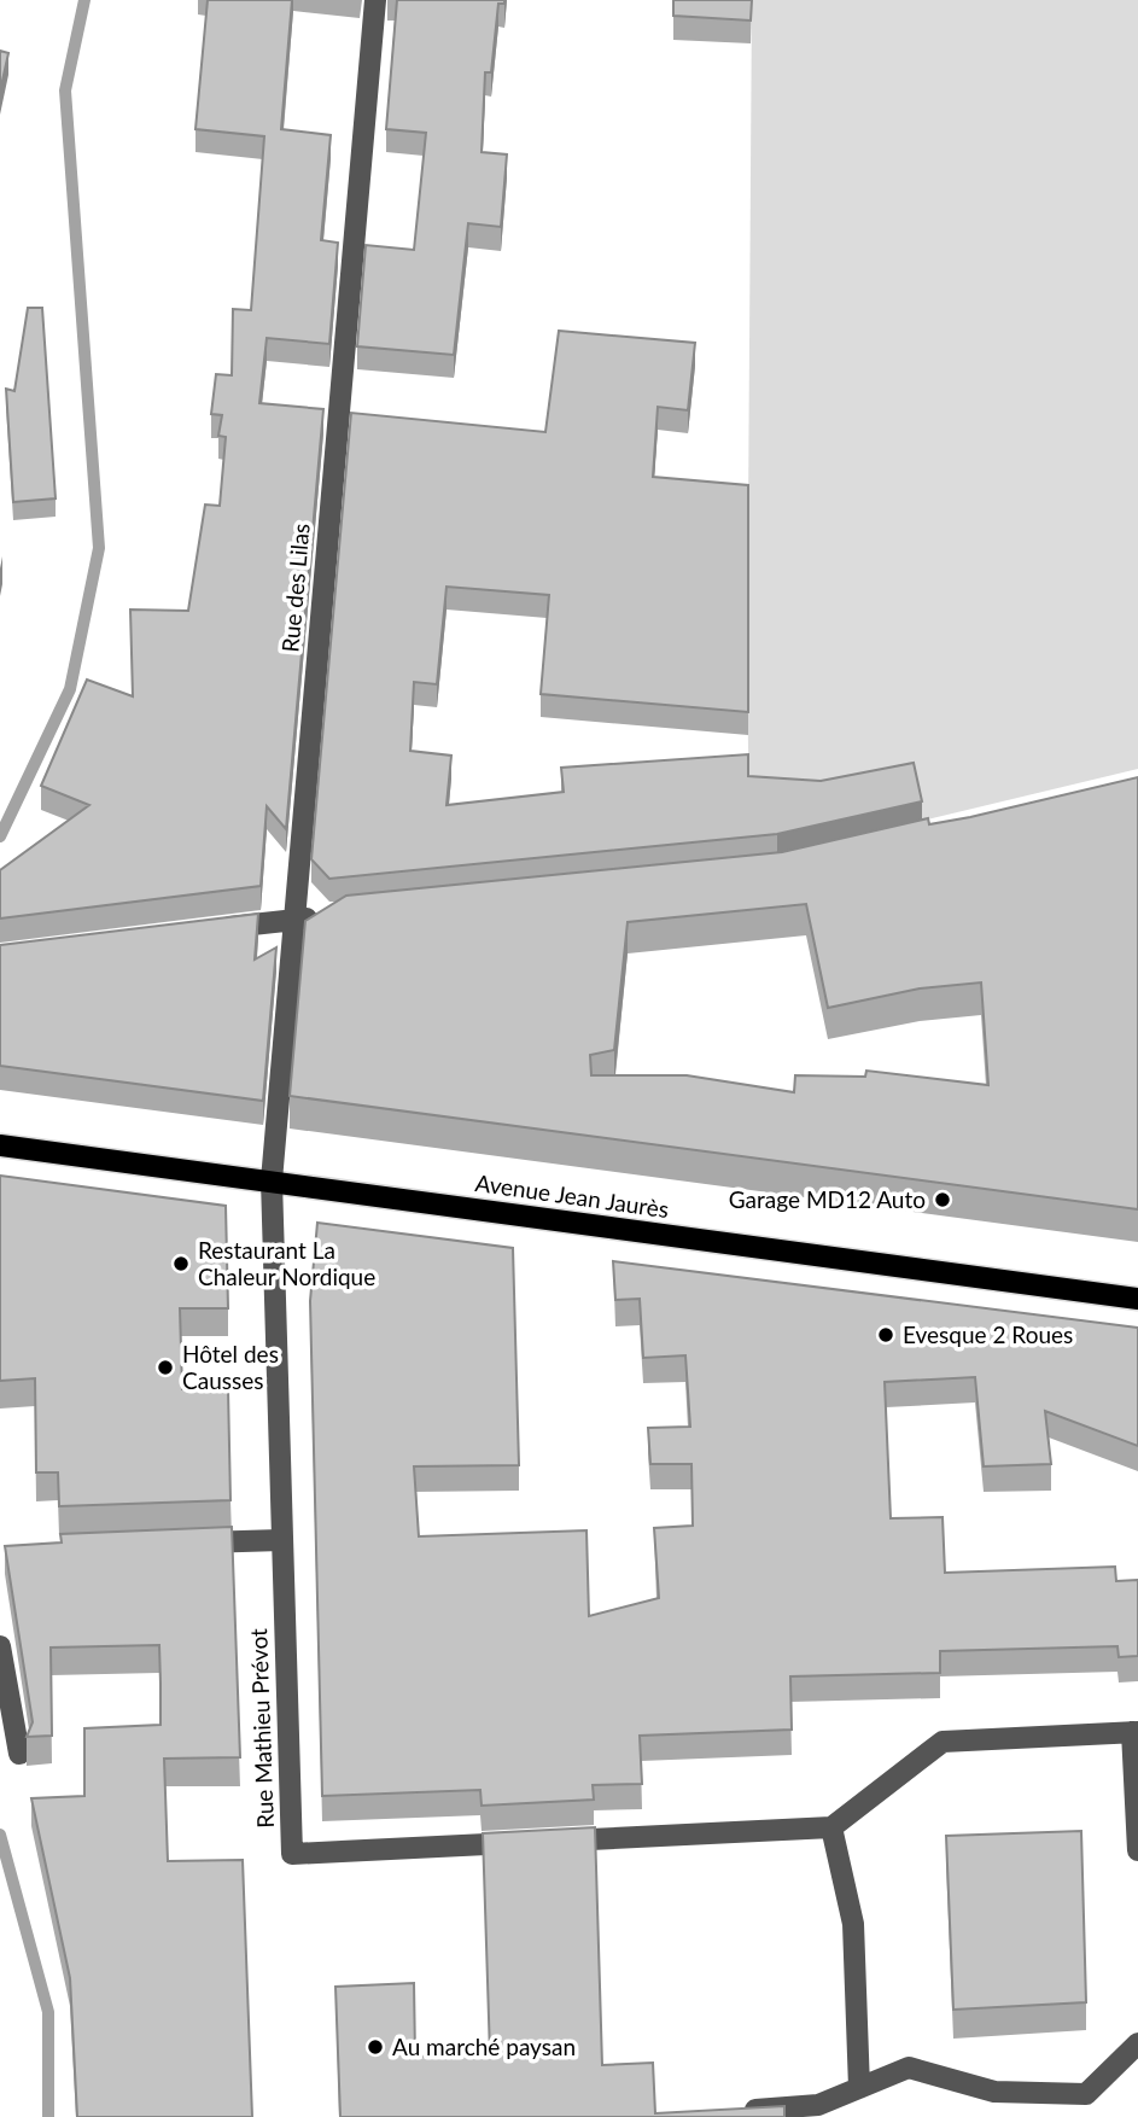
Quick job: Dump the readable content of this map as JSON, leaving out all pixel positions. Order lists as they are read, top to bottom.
{
  "streets": {
    "main road": ["Avenue Jean Jaurès"],
    "street": ["Rue des Lilas", "Rue Mathieu Prévot"]
  },
  "crossings": [
    ["Rue des Lilas", "Avenue Jean Jaurès"],
    ["Rue des Lilas", "Rue Mathieu Prévot"],
    ["Avenue Jean Jaurès", "Rue Mathieu Prévot"]
  ],
  "places": [
    "Garage MD12 Auto",
    "Restaurant La Chaleur Nordique",
    "Evesque 2 Roues",
    "Hôtel des Causses",
    "Au marché paysan"
  ]
}
